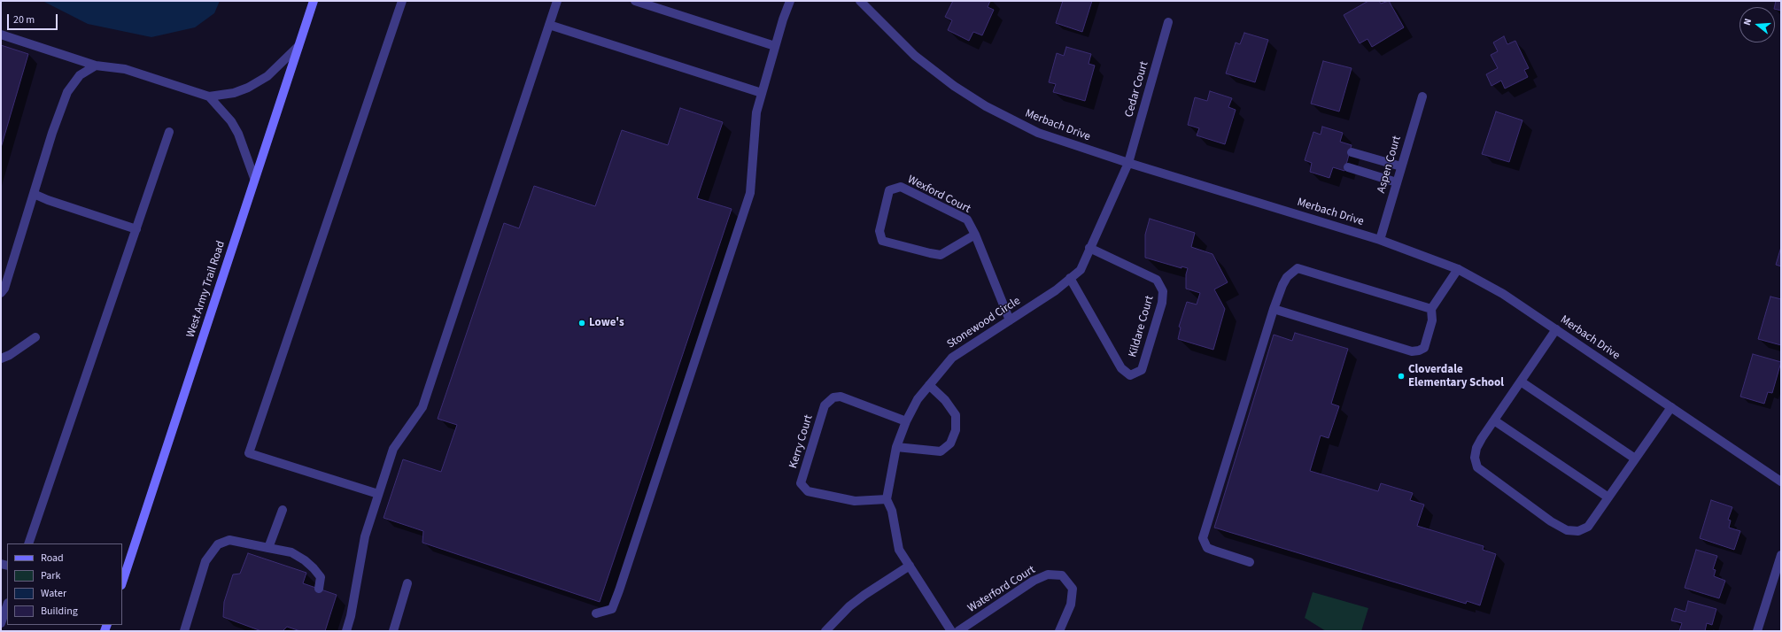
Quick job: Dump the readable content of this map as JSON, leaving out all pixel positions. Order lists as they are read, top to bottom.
{
  "streets": {
    "main road": ["West Army Trail Road"],
    "street": [
      "Cedar Court",
      "Merbach Drive",
      "Aspen Court",
      "Wexford Court",
      "Stonewood Circle",
      "Kildare Court",
      "Kerry Court",
      "Waterford Court"
    ]
  },
  "crossings": [
    ["Cedar Court", "Merbach Drive"],
    ["Cedar Court", "Stonewood Circle"],
    ["Merbach Drive", "Aspen Court"],
    ["Merbach Drive", "Stonewood Circle"],
    ["Wexford Court", "Stonewood Circle"],
    ["Stonewood Circle", "Kildare Court"],
    ["Stonewood Circle", "Kerry Court"]
  ],
  "places": ["Lowe's", "Cloverdale Elementary School"],
  "legend": [
    "Road",
    "Park",
    "Water",
    "Building"
  ],
  "scale_bar": "20 m",
  "north": "left"
}
